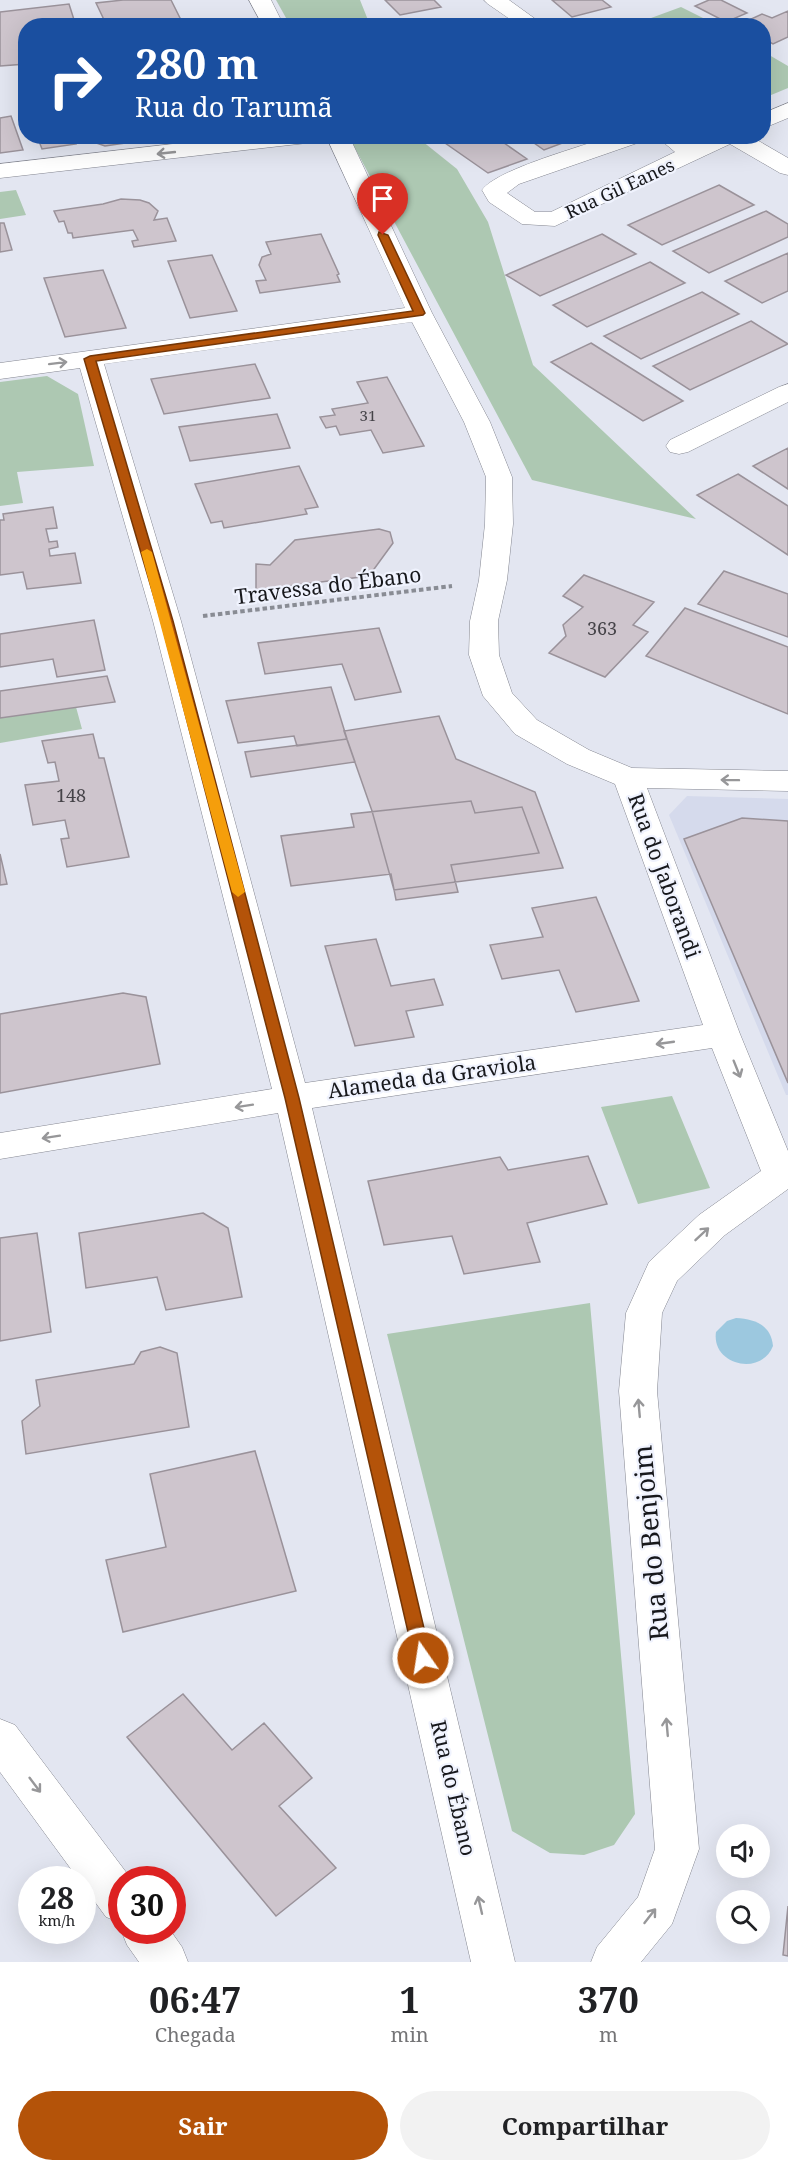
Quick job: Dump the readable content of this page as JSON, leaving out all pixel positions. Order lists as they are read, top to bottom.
{
  "streets": {
    "street": [
      "Rua Gil Eanes",
      "Rua do Jaborandi",
      "Alameda da Graviola",
      "Rua do Benjoim",
      "Rua do Ébano"
    ],
    "path": ["Travessa do Ébano"]
  },
  "crossings": [
    ["Travessa do Ébano", "Rua do Jaborandi"],
    ["Travessa do Ébano", "Rua do Ébano"],
    ["Rua do Jaborandi", "Alameda da Graviola"],
    ["Rua do Jaborandi", "Rua do Benjoim"],
    ["Alameda da Graviola", "Rua do Ébano"]
  ],
  "one_way": ["Alameda da Graviola", "Rua do Benjoim", "Rua do Ébano"],
  "house_numbers": ["31", "363", "148"],
  "page": {
    "turn": ["280 m", "Rua do Tarumã"],
    "speed": "28 km/h",
    "limit": "30",
    "eta": [
      "06:47",
      "Chegada",
      "1",
      "min",
      "370",
      "m"
    ],
    "buttons": ["Sair", "Compartilhar"]
  }
}
